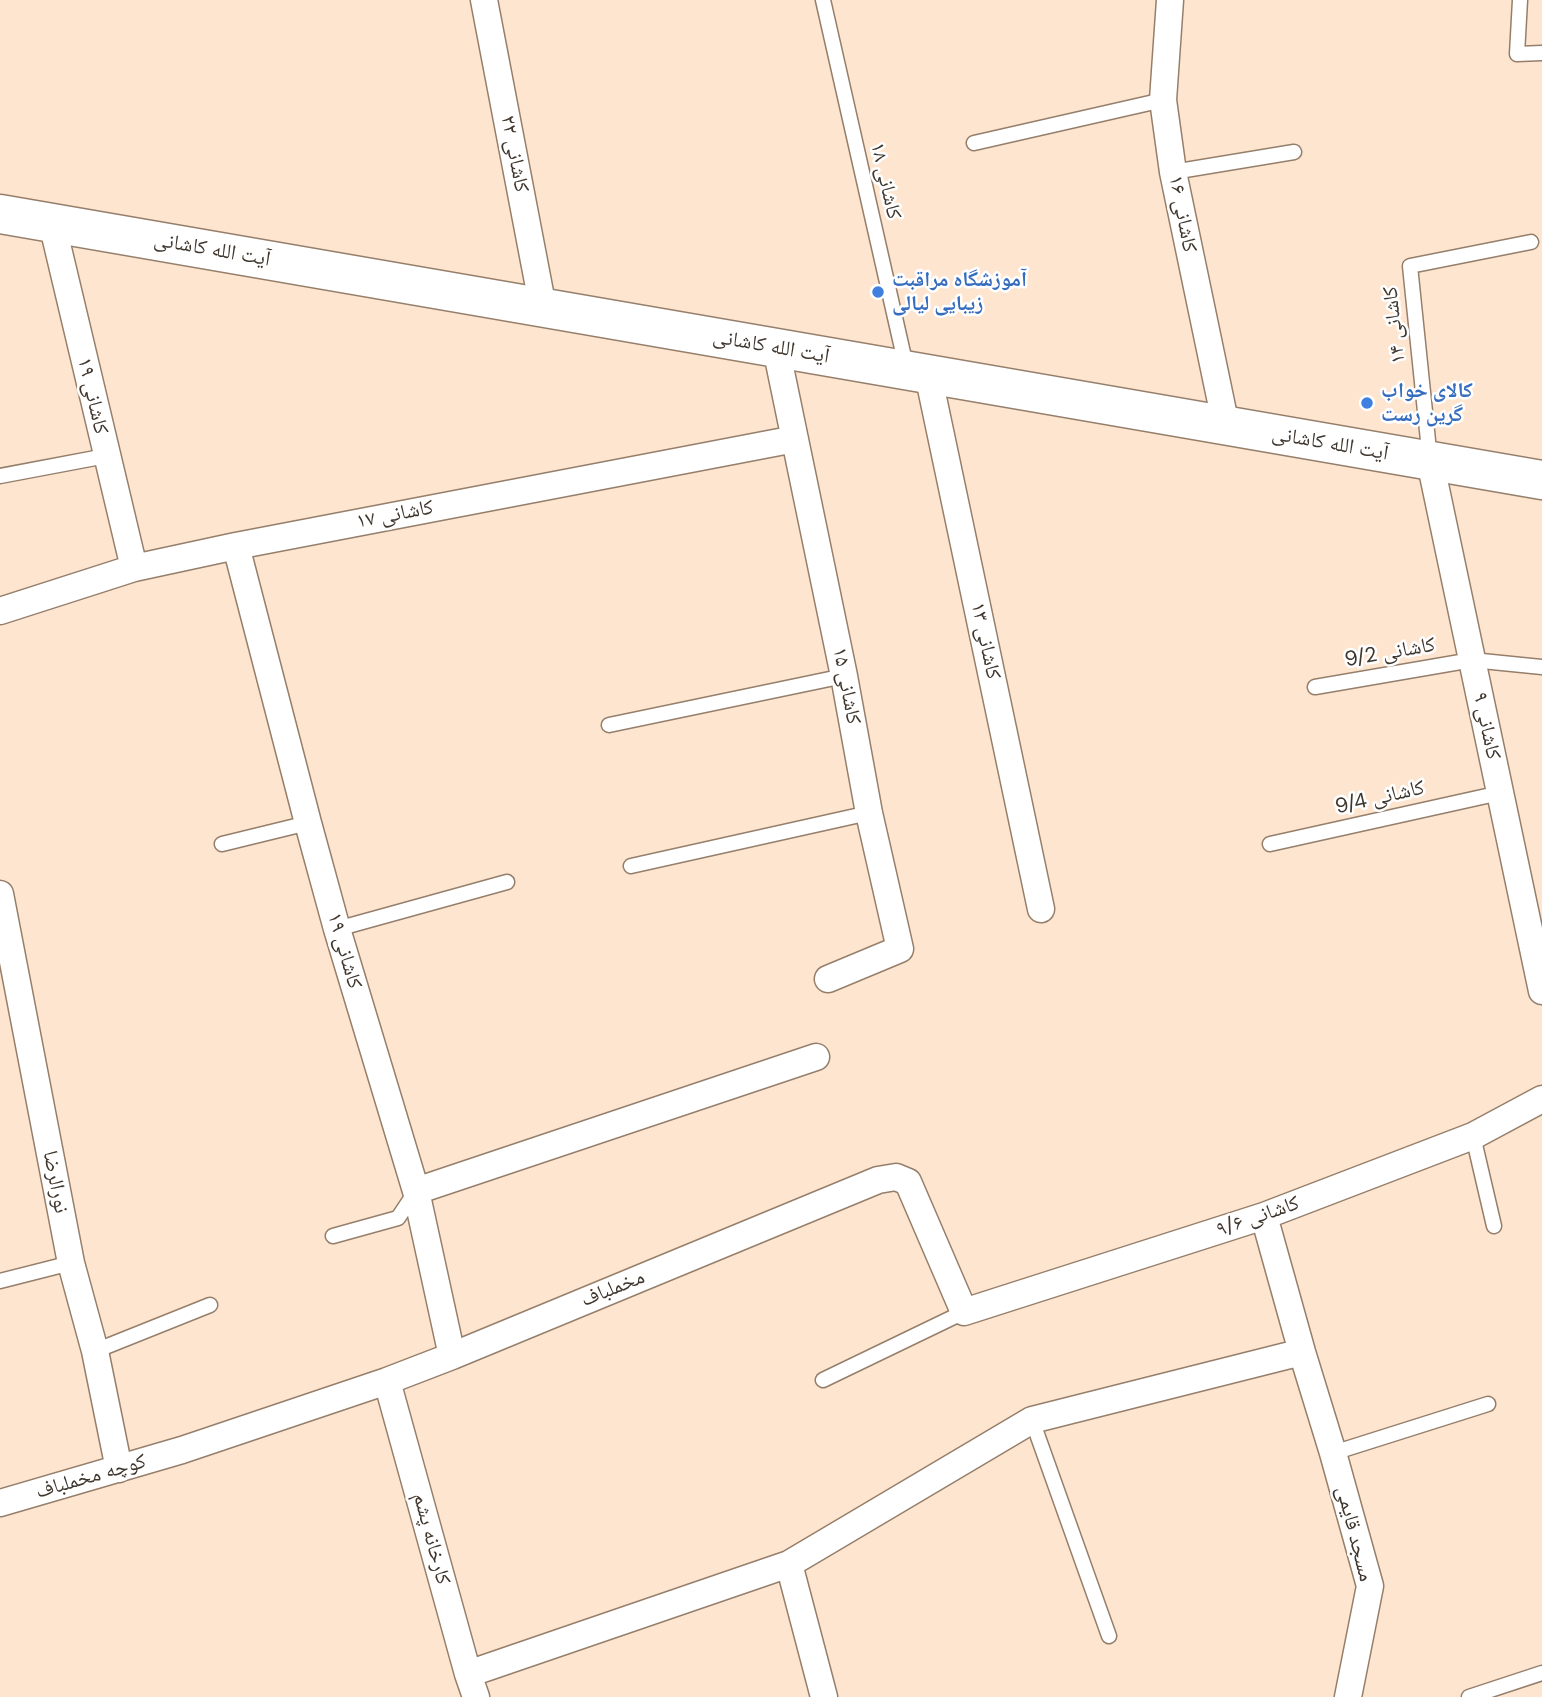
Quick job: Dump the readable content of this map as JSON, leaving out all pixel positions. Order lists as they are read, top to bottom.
{
  "streets": {
    "main road": ["آیت الله کاشانی"],
    "street": [
      "کاشانی ۲۲",
      "کاشانی ۱۶",
      "کاشانی ۱۹",
      "کاشانی ۱۷",
      "کاشانی ۱۳",
      "کاشانی ۱۵",
      "کاشانی ۹",
      "نورالرضا",
      "کاشانی ۹/۶",
      "مخملباف",
      "کوچه مخملباف",
      "مسجد قایمی",
      "کارخانه پشم"
    ],
    "lane": [
      "کاشانی ۱۸",
      "کاشانی ۱۴",
      "کاشانی 9/2",
      "کاشانی 9/4"
    ]
  },
  "crossings": [
    ["کاشانی ۲۲", "آیت الله کاشانی"],
    ["کاشانی ۱۸", "آیت الله کاشانی"],
    ["کاشانی ۱۸", "کاشانی ۱۳"],
    ["کاشانی ۱۶", "آیت الله کاشانی"],
    ["آیت الله کاشانی", "کاشانی ۱۴"],
    ["آیت الله کاشانی", "کاشانی ۱۹"],
    ["آیت الله کاشانی", "کاشانی ۱۳"],
    ["آیت الله کاشانی", "کاشانی ۱۵"],
    ["آیت الله کاشانی", "کاشانی ۹"],
    ["کاشانی ۱۴", "کاشانی ۹"],
    ["کاشانی ۱۹", "کاشانی ۱۷"],
    ["کاشانی ۱۹", "مخملباف"],
    ["کاشانی ۱۷", "کاشانی ۱۵"],
    ["کاشانی 9/2", "کاشانی ۹"],
    ["کاشانی ۹", "کاشانی 9/4"],
    ["نورالرضا", "کوچه مخملباف"],
    ["کاشانی ۹/۶", "مخملباف"],
    ["کاشانی ۹/۶", "مسجد قایمی"],
    ["مخملباف", "کوچه مخملباف"],
    ["مخملباف", "کارخانه پشم"]
  ],
  "places": ["آموزشگاه مراقبت زیبایی لیالی", "کالای خواب گرین رست"]
}
